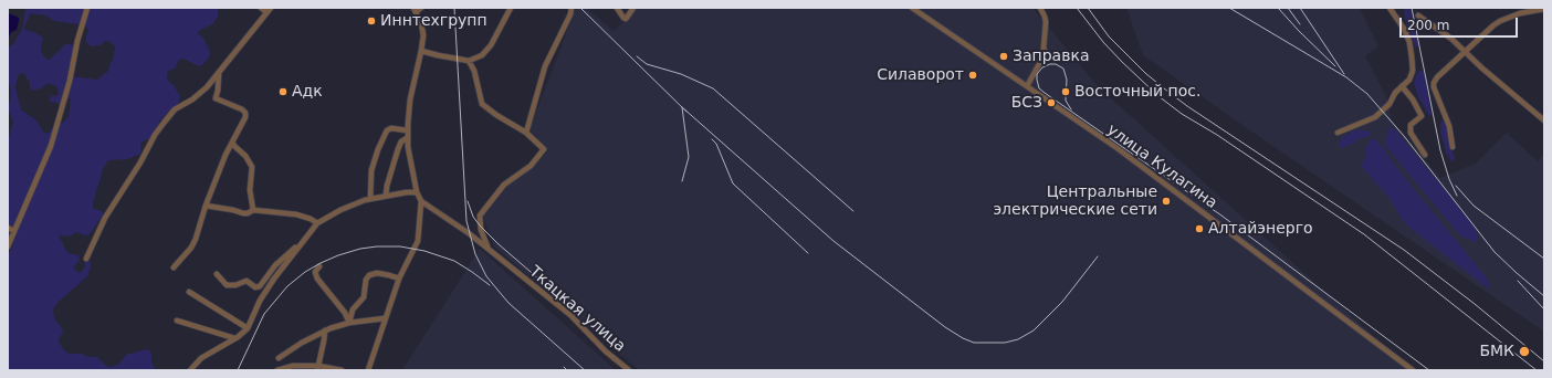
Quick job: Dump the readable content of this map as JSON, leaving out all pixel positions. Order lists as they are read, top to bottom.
{
  "streets": {
    "street": ["улица Кулагина", "Ткацкая улица"]
  },
  "places": [
    "Иннтехгрупп",
    "Заправка",
    "Силаворот",
    "Адк",
    "Восточный пос.",
    "БСЗ",
    "Центральные электрические сети",
    "Алтайэнерго",
    "БМК"
  ],
  "scale_bar": "200 m"
}
